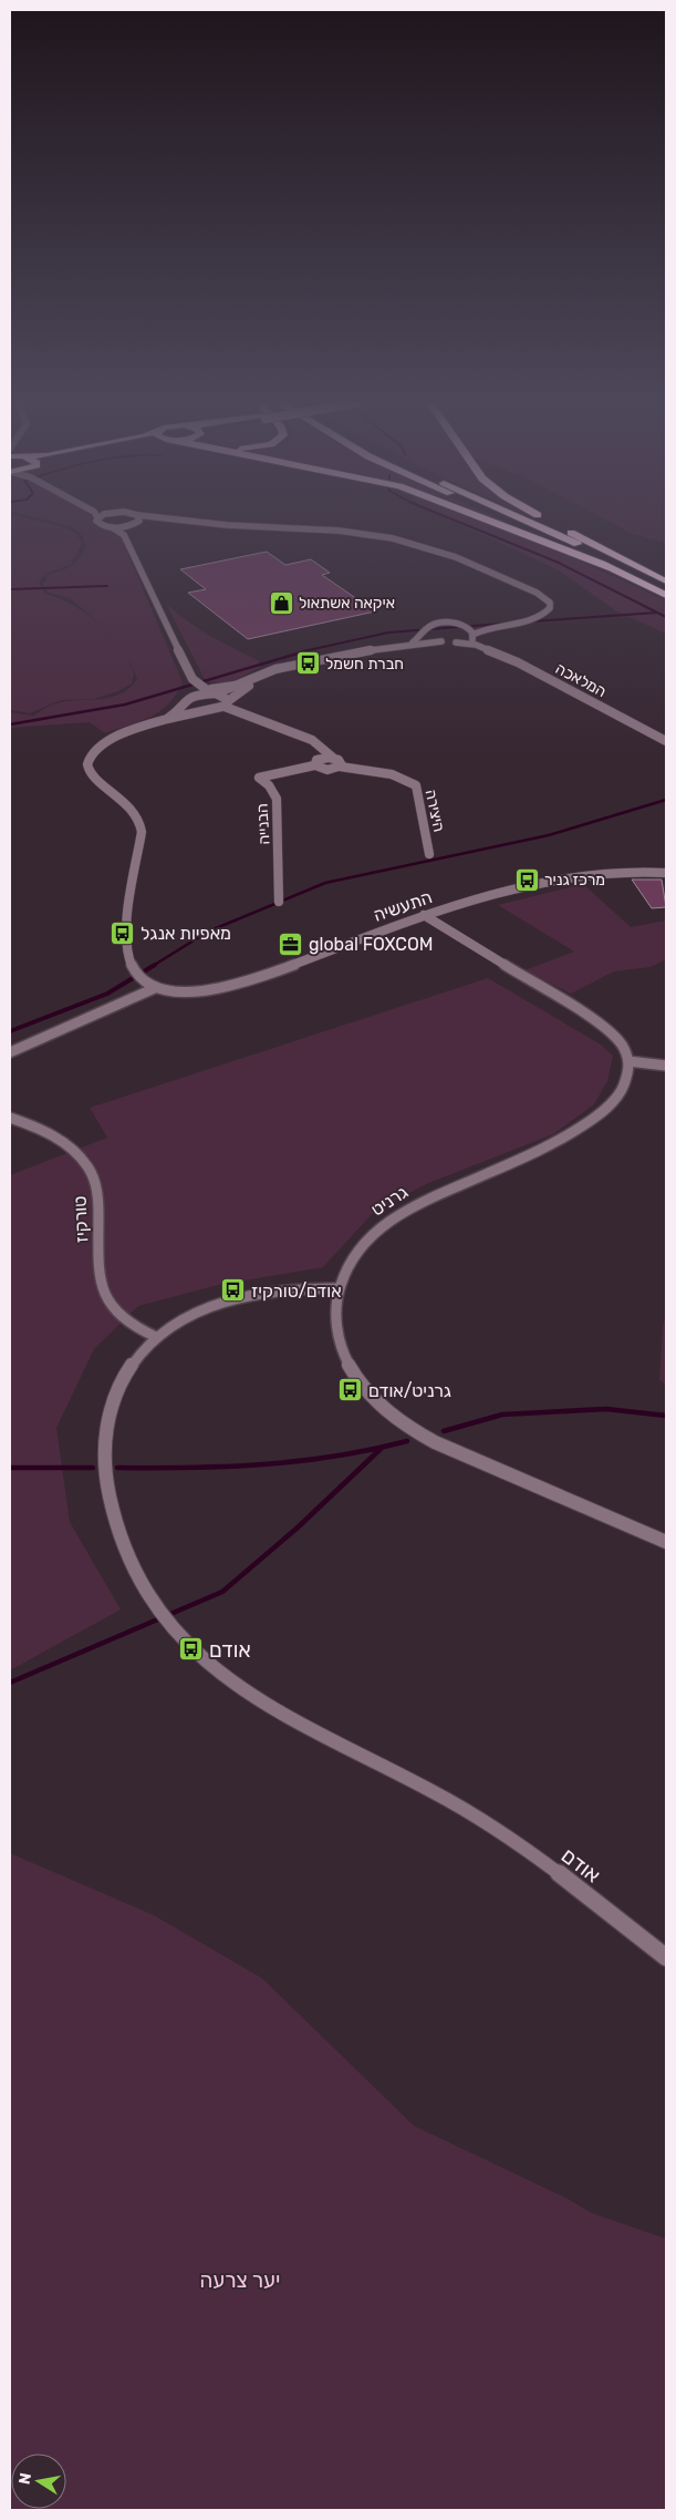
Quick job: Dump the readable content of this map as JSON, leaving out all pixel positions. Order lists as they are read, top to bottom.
{
  "streets": {
    "street": [
      "המלאכה",
      "היצירה",
      "הבנייה",
      "התעשיה",
      "גרניט",
      "טורקיז",
      "אודם"
    ]
  },
  "crossings": [
    ["גרניט", "אודם"],
    ["טורקיז", "אודם"]
  ],
  "parks": ["יער צרעה"],
  "places": {
    "shop": ["איקאה אשתאול"],
    "bus stop": [
      "חברת חשמל",
      "מרכז גניר",
      "מאפיות אנגל",
      "אודם/טורקיז",
      "גרניט/אודם",
      "אודם"
    ],
    "office": ["global FOXCOM"]
  },
  "north": "left"
}
